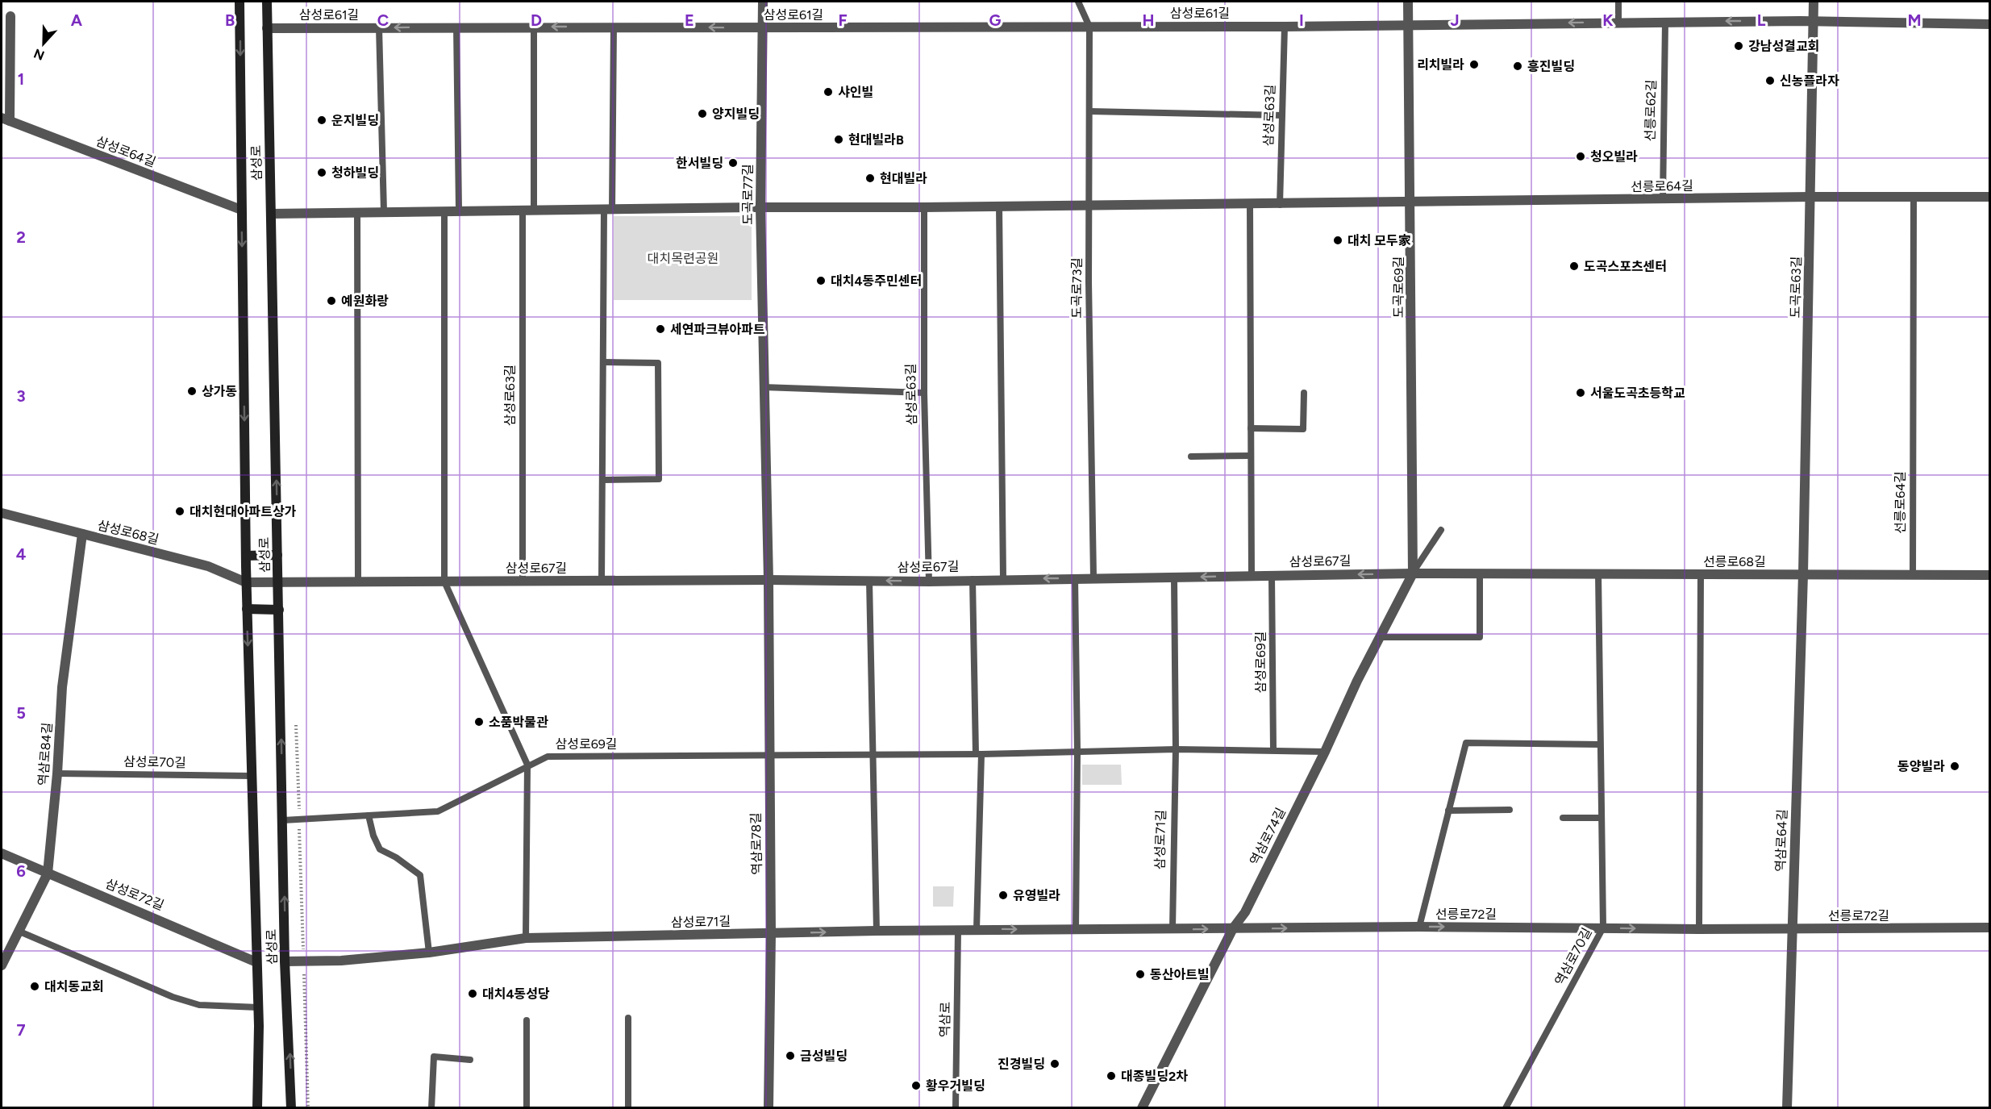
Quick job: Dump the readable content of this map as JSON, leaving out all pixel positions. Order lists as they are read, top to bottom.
{
  "streets": {
    "main road": ["삼성로"],
    "street": [
      "삼성로61길",
      "삼성로64길",
      "선릉로64길",
      "도곡로77길",
      "도곡로69길",
      "도곡로63길",
      "삼성로68길",
      "삼성로67길",
      "선릉로68길",
      "역삼로84길",
      "역삼로74길",
      "삼성로71길",
      "역삼로64길",
      "역삼로78길",
      "삼성로72길",
      "선릉로72길"
    ],
    "lane": [
      "선릉로62길",
      "삼성로63길",
      "도곡로73길",
      "삼성로69길",
      "삼성로70길",
      "역삼로70길",
      "역삼로"
    ]
  },
  "crossings": [
    ["삼성로61길", "삼성로63길"],
    ["삼성로61길", "삼성로"],
    ["삼성로61길", "도곡로77길"],
    ["삼성로61길", "도곡로69길"],
    ["삼성로61길", "도곡로73길"],
    ["선릉로62길", "선릉로64길"],
    ["삼성로63길", "삼성로67길"],
    ["삼성로64길", "삼성로"],
    ["삼성로", "삼성로68길"],
    ["삼성로", "삼성로67길"],
    ["삼성로", "삼성로69길"],
    ["삼성로", "삼성로70길"],
    ["삼성로", "삼성로71길"],
    ["삼성로", "삼성로72길"],
    ["선릉로64길", "도곡로69길"],
    ["선릉로64길", "도곡로63길"],
    ["선릉로64길", "선릉로68길"],
    ["도곡로77길", "삼성로67길"],
    ["도곡로77길", "역삼로78길"],
    ["도곡로69길", "삼성로67길"],
    ["도곡로69길", "선릉로68길"],
    ["도곡로69길", "역삼로74길"],
    ["도곡로63길", "선릉로68길"],
    ["도곡로63길", "역삼로64길"],
    ["도곡로73길", "삼성로67길"],
    ["삼성로68길", "삼성로67길"],
    ["삼성로68길", "역삼로84길"],
    ["삼성로67길", "선릉로68길"],
    ["삼성로67길", "삼성로69길"],
    ["삼성로67길", "역삼로74길"],
    ["삼성로67길", "역삼로78길"],
    ["선릉로68길", "역삼로74길"],
    ["선릉로68길", "역삼로64길"],
    ["선릉로68길", "역삼로70길"],
    ["삼성로69길", "역삼로74길"],
    ["삼성로69길", "삼성로71길"],
    ["삼성로69길", "역삼로78길"],
    ["역삼로84길", "삼성로70길"],
    ["역삼로84길", "삼성로72길"],
    ["역삼로74길", "삼성로71길"],
    ["역삼로74길", "선릉로72길"],
    ["삼성로71길", "역삼로78길"],
    ["삼성로71길", "선릉로72길"],
    ["삼성로71길", "역삼로"],
    ["역삼로64길", "선릉로72길"],
    ["선릉로72길", "역삼로70길"]
  ],
  "one_way": ["선릉로72길"],
  "parks": ["대치목련공원"],
  "places": [
    "강남성결교회",
    "리치빌라",
    "흥진빌딩",
    "신농플라자",
    "샤인빌",
    "양지빌딩",
    "운지빌딩",
    "현대빌라B",
    "청오빌라",
    "한서빌딩",
    "청하빌딩",
    "현대빌라",
    "대치 모두家",
    "도곡스포츠센터",
    "대치4동주민센터",
    "예원화랑",
    "세연파크뷰아파트",
    "상가동",
    "서울도곡초등학교",
    "대치현대아파트상가",
    "소품박물관",
    "동양빌라",
    "유영빌라",
    "동산아트빌",
    "대치동교회",
    "대치4동성당",
    "금성빌딩",
    "진경빌딩",
    "대종빌딩2차",
    "황우거빌딩"
  ],
  "north": "bottom",
  "grid": {
    "columns": [
      "A",
      "B",
      "C",
      "D",
      "E",
      "F",
      "G",
      "H",
      "I",
      "J",
      "K",
      "L",
      "M"
    ],
    "rows": [
      "1",
      "2",
      "3",
      "4",
      "5",
      "6",
      "7"
    ]
  }
}
